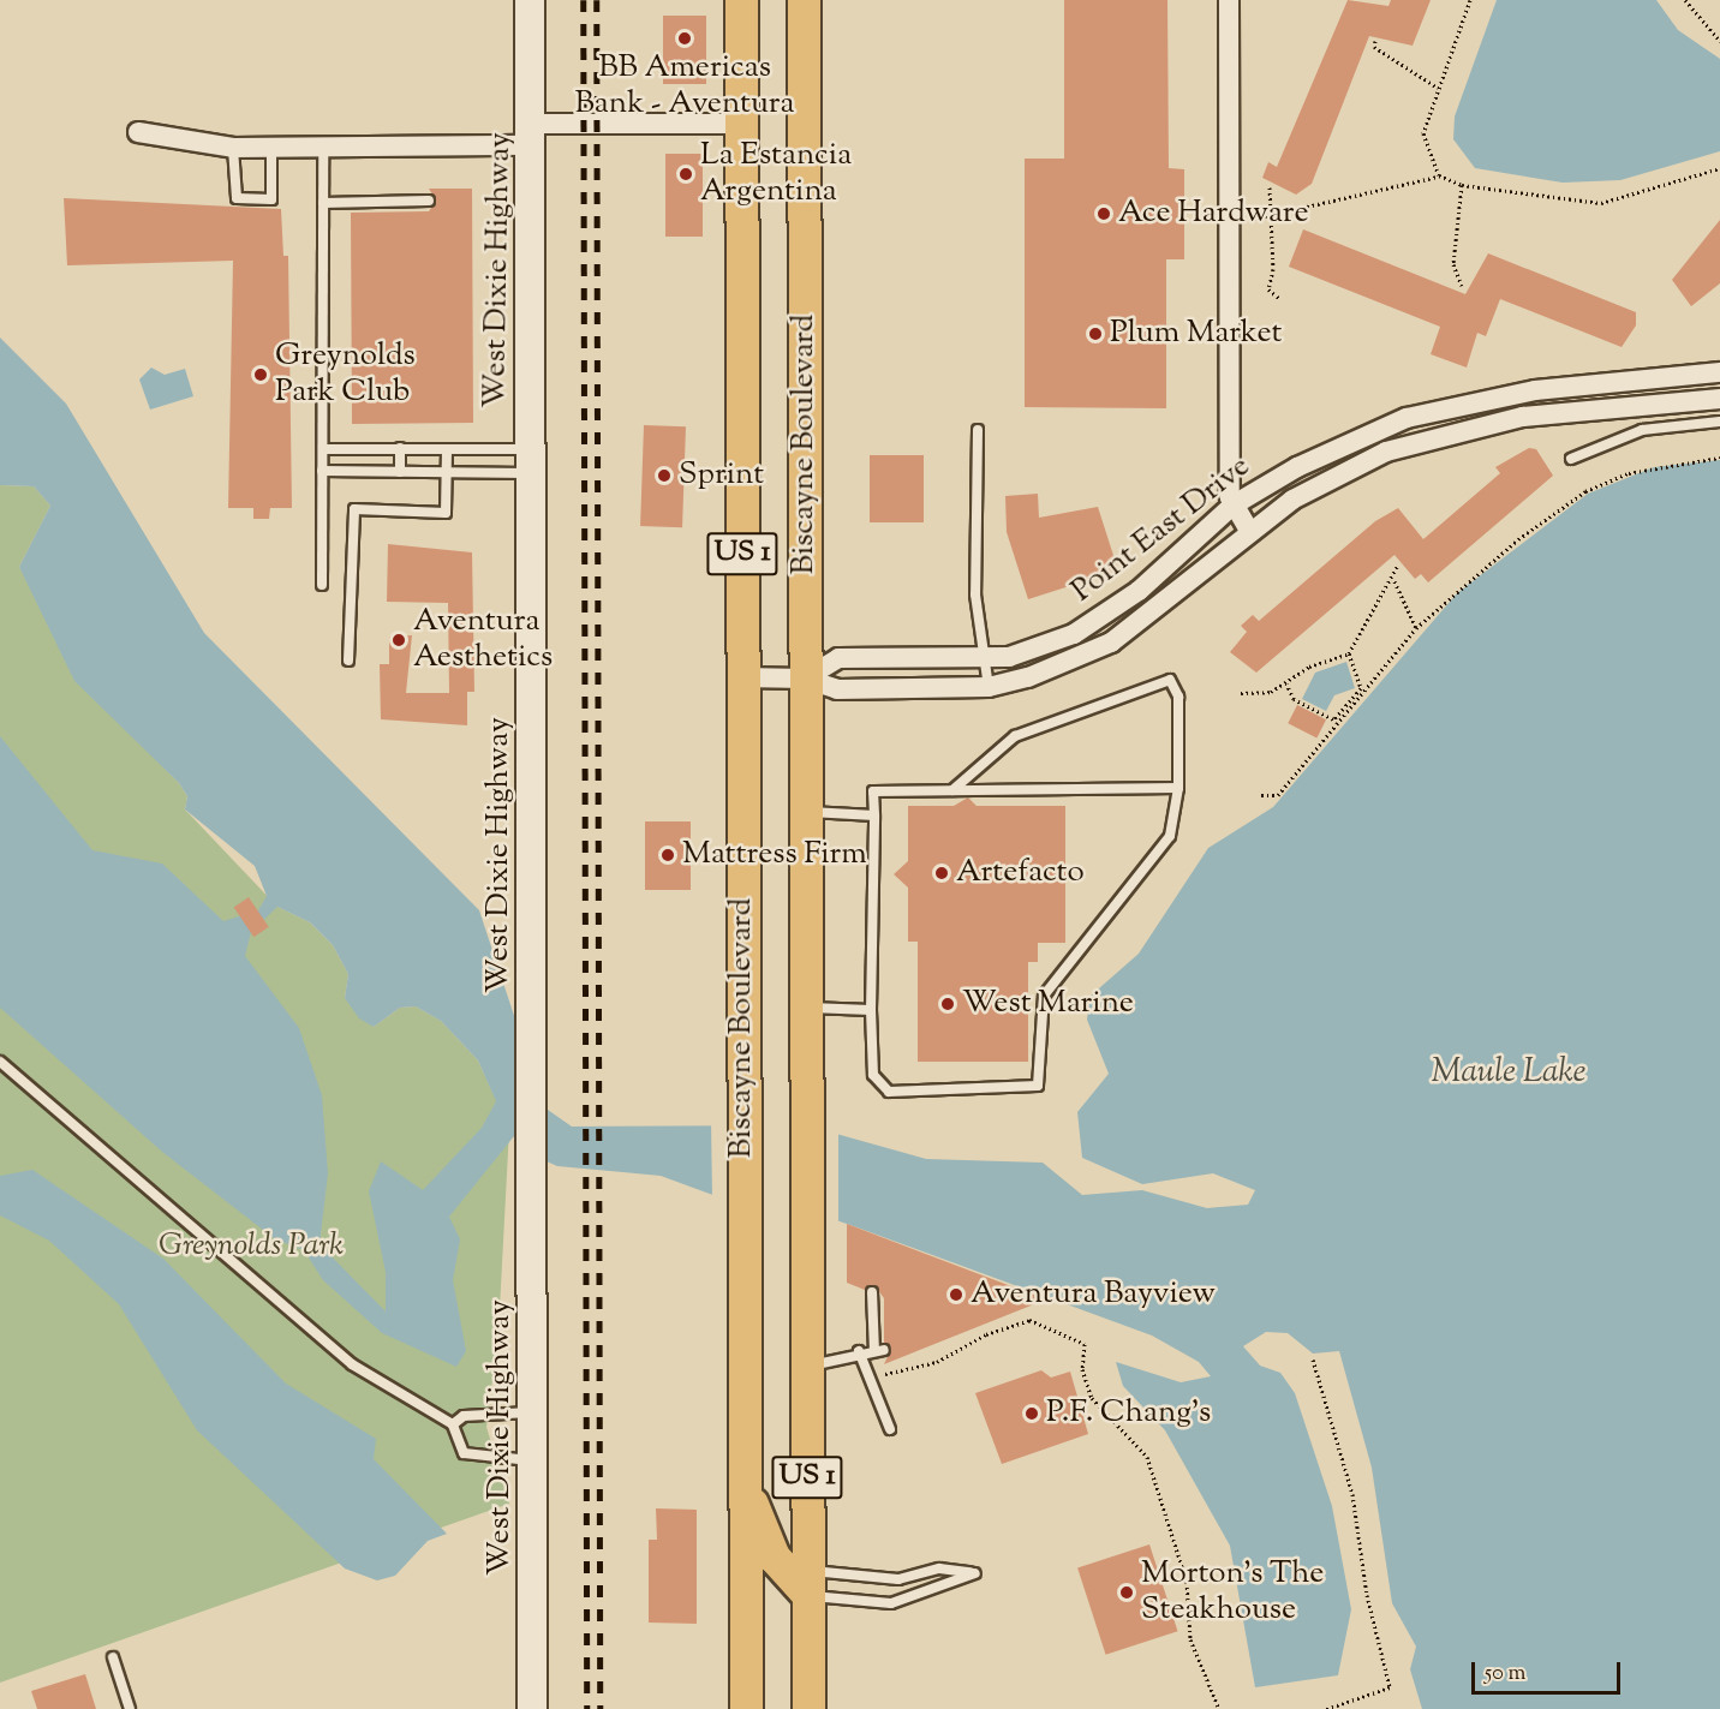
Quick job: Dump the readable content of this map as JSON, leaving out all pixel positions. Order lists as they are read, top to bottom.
{
  "streets": {
    "main road": ["Biscayne Boulevard", "US 1"],
    "street": ["West Dixie Highway", "Point East Drive"]
  },
  "crossings": [
    ["Biscayne Boulevard", "Point East Drive"]
  ],
  "water": ["Maule Lake"],
  "parks": ["Greynolds Park"],
  "places": [
    "BB Americas Bank - Aventura",
    "La Estancia Argentina",
    "Ace Hardware",
    "Plum Market",
    "Greynolds Park Club",
    "Sprint",
    "Aventura Aesthetics",
    "Mattress Firm",
    "Artefacto",
    "West Marine",
    "Aventura Bayview",
    "P.F. Chang's",
    "Morton's The Steakhouse"
  ],
  "scale_bar": "50 m"
}
